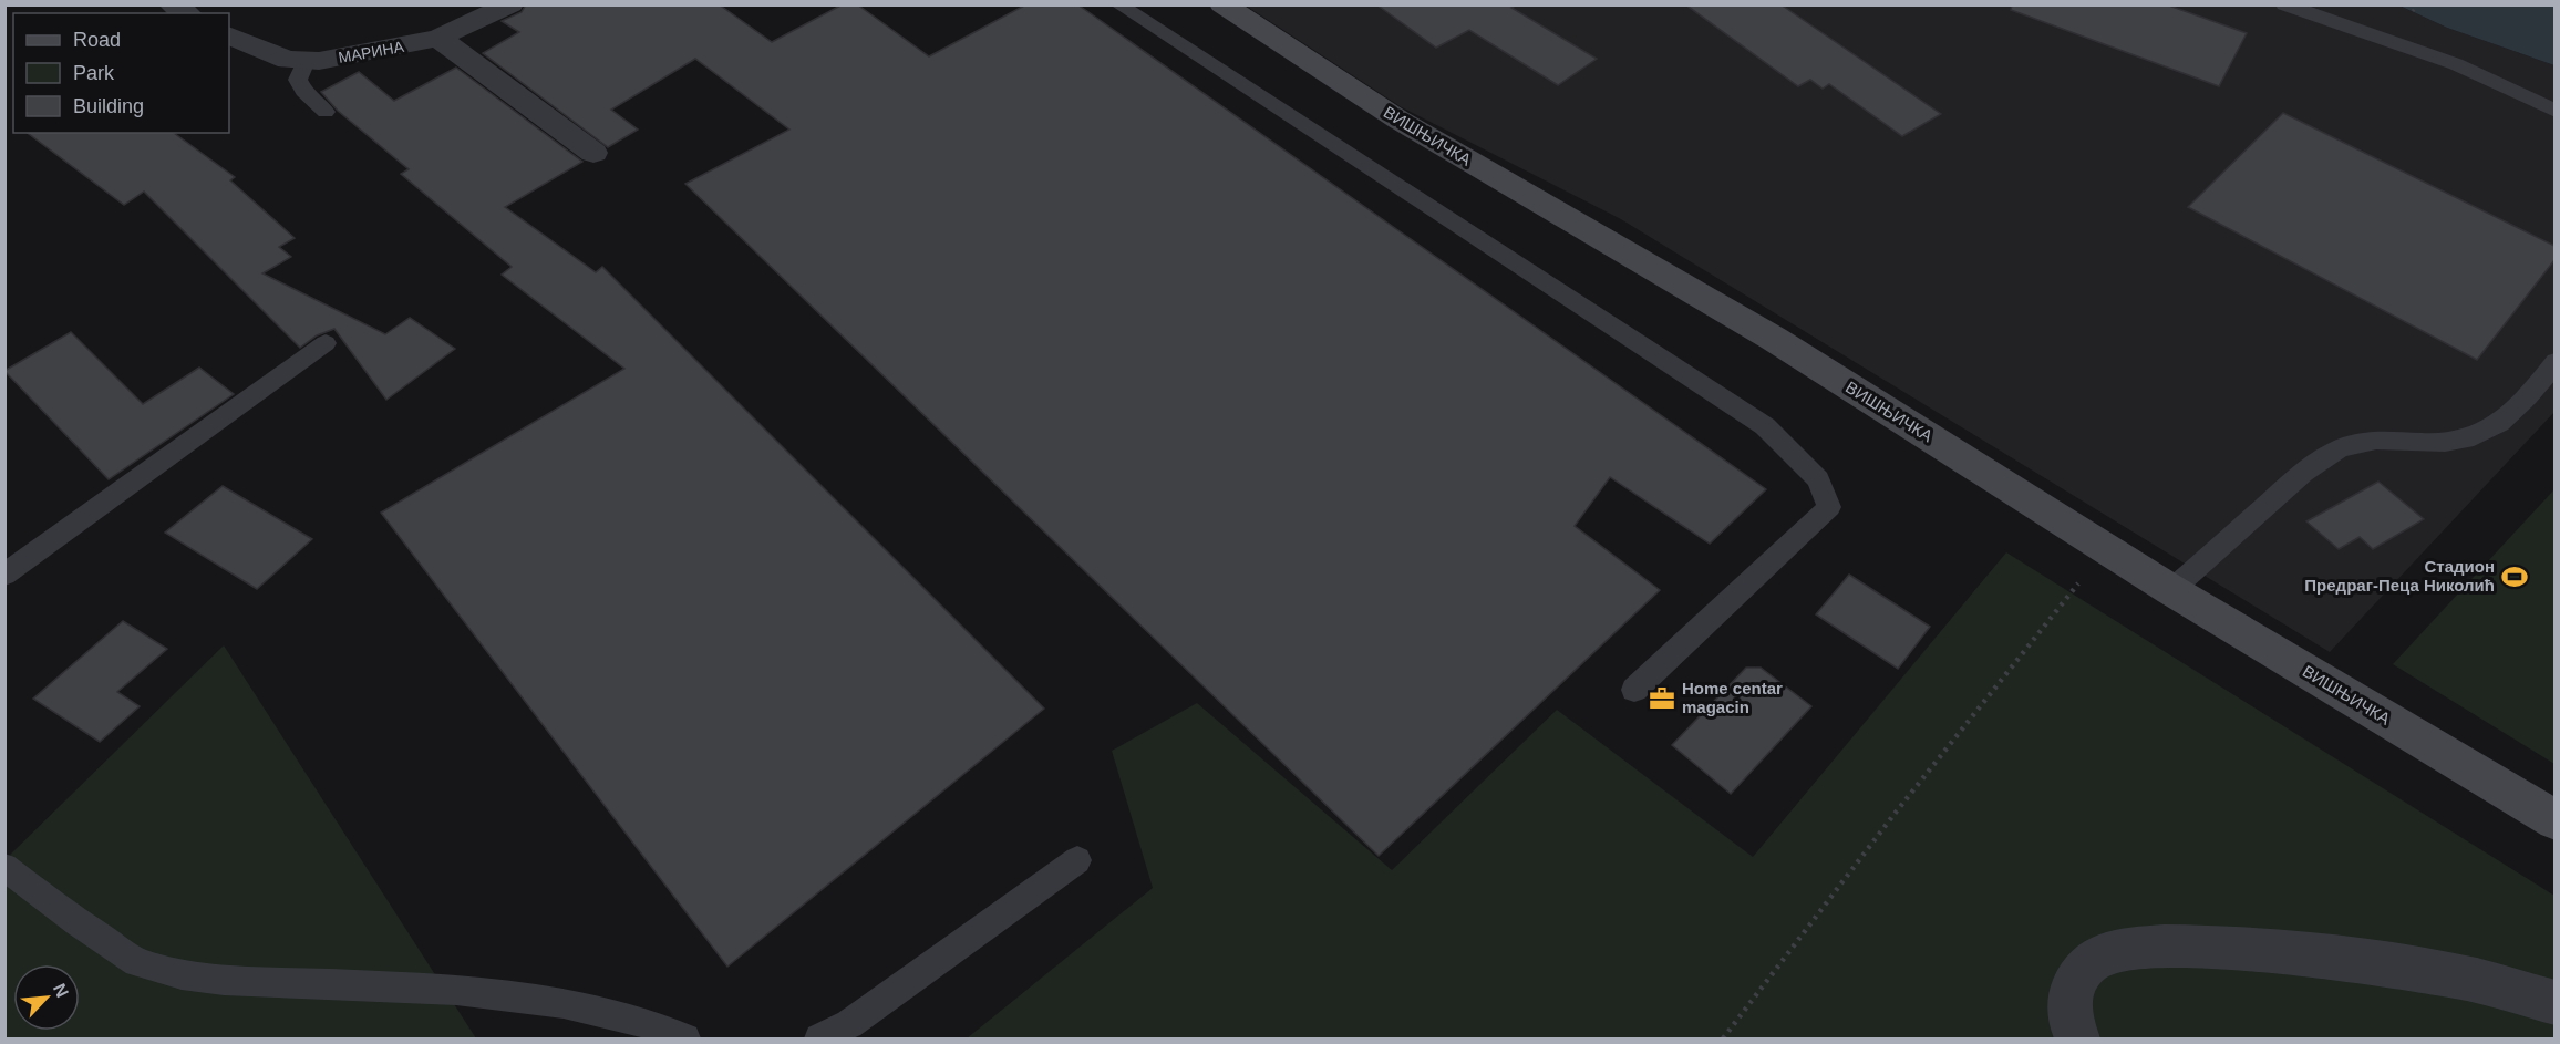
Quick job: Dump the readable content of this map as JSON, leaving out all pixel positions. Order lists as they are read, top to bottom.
{
  "streets": {
    "street": ["МАРИНА", "ВИШЊИЧКА"]
  },
  "places": {
    "sports": ["Стадион Предраг-Пеца Николић"],
    "office": ["Home centar magacin"]
  },
  "legend": ["Road", "Park", "Building"],
  "north": "top right"
}
